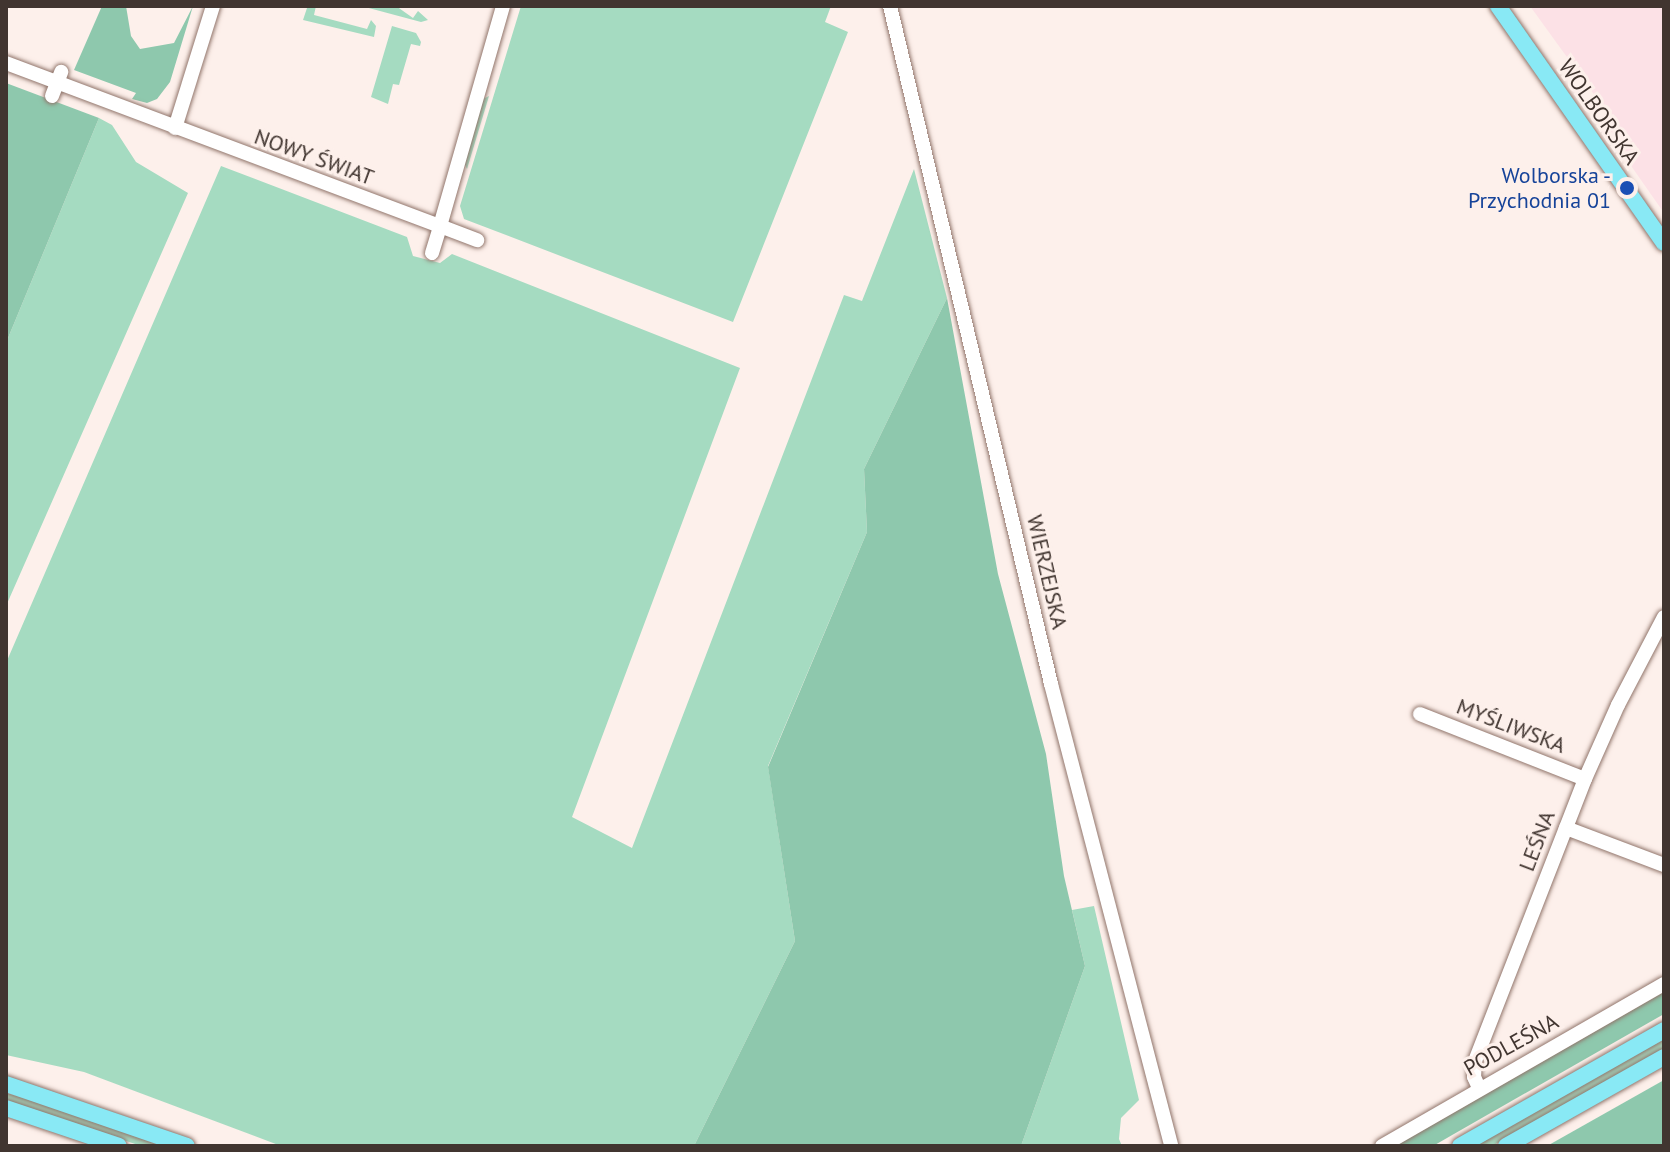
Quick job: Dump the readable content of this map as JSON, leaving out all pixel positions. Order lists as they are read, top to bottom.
{
  "streets": {
    "main road": ["WOLBORSKA"],
    "street": [
      "NOWY ŚWIAT",
      "WIERZEJSKA",
      "MYŚLIWSKA",
      "LEŚNA",
      "PODLEŚNA"
    ]
  },
  "crossings": [
    ["MYŚLIWSKA", "LEŚNA"],
    ["LEŚNA", "PODLEŚNA"]
  ],
  "places": ["Wolborska - Przychodnia 01"]
}
